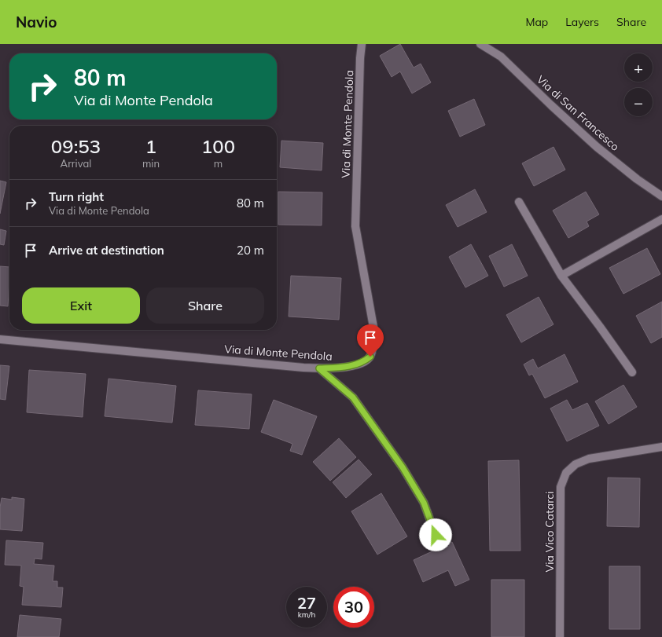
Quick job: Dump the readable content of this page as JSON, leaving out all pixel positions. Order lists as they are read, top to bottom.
{
  "streets": {
    "street": ["Via di San Francesco", "Via di Monte Pendola", "Via Vico Catarci"]
  },
  "page": {
    "header": "Navio",
    "nav": ["Map", "Layers", "Share"],
    "map_buttons": ["+", "−"],
    "turn": ["80 m", "Via di Monte Pendola"],
    "eta": [
      "09:53",
      "Arrival",
      "1",
      "min",
      "100",
      "m"
    ],
    "list": [
      {
        "name": "Turn right",
        "note": "Via di Monte Pendola",
        "value": "80 m"
      },
      {
        "name": "Arrive at destination",
        "value": "20 m"
      }
    ],
    "buttons": ["Exit", "Share"],
    "speed": "27 km/h",
    "limit": "30"
  }
}
